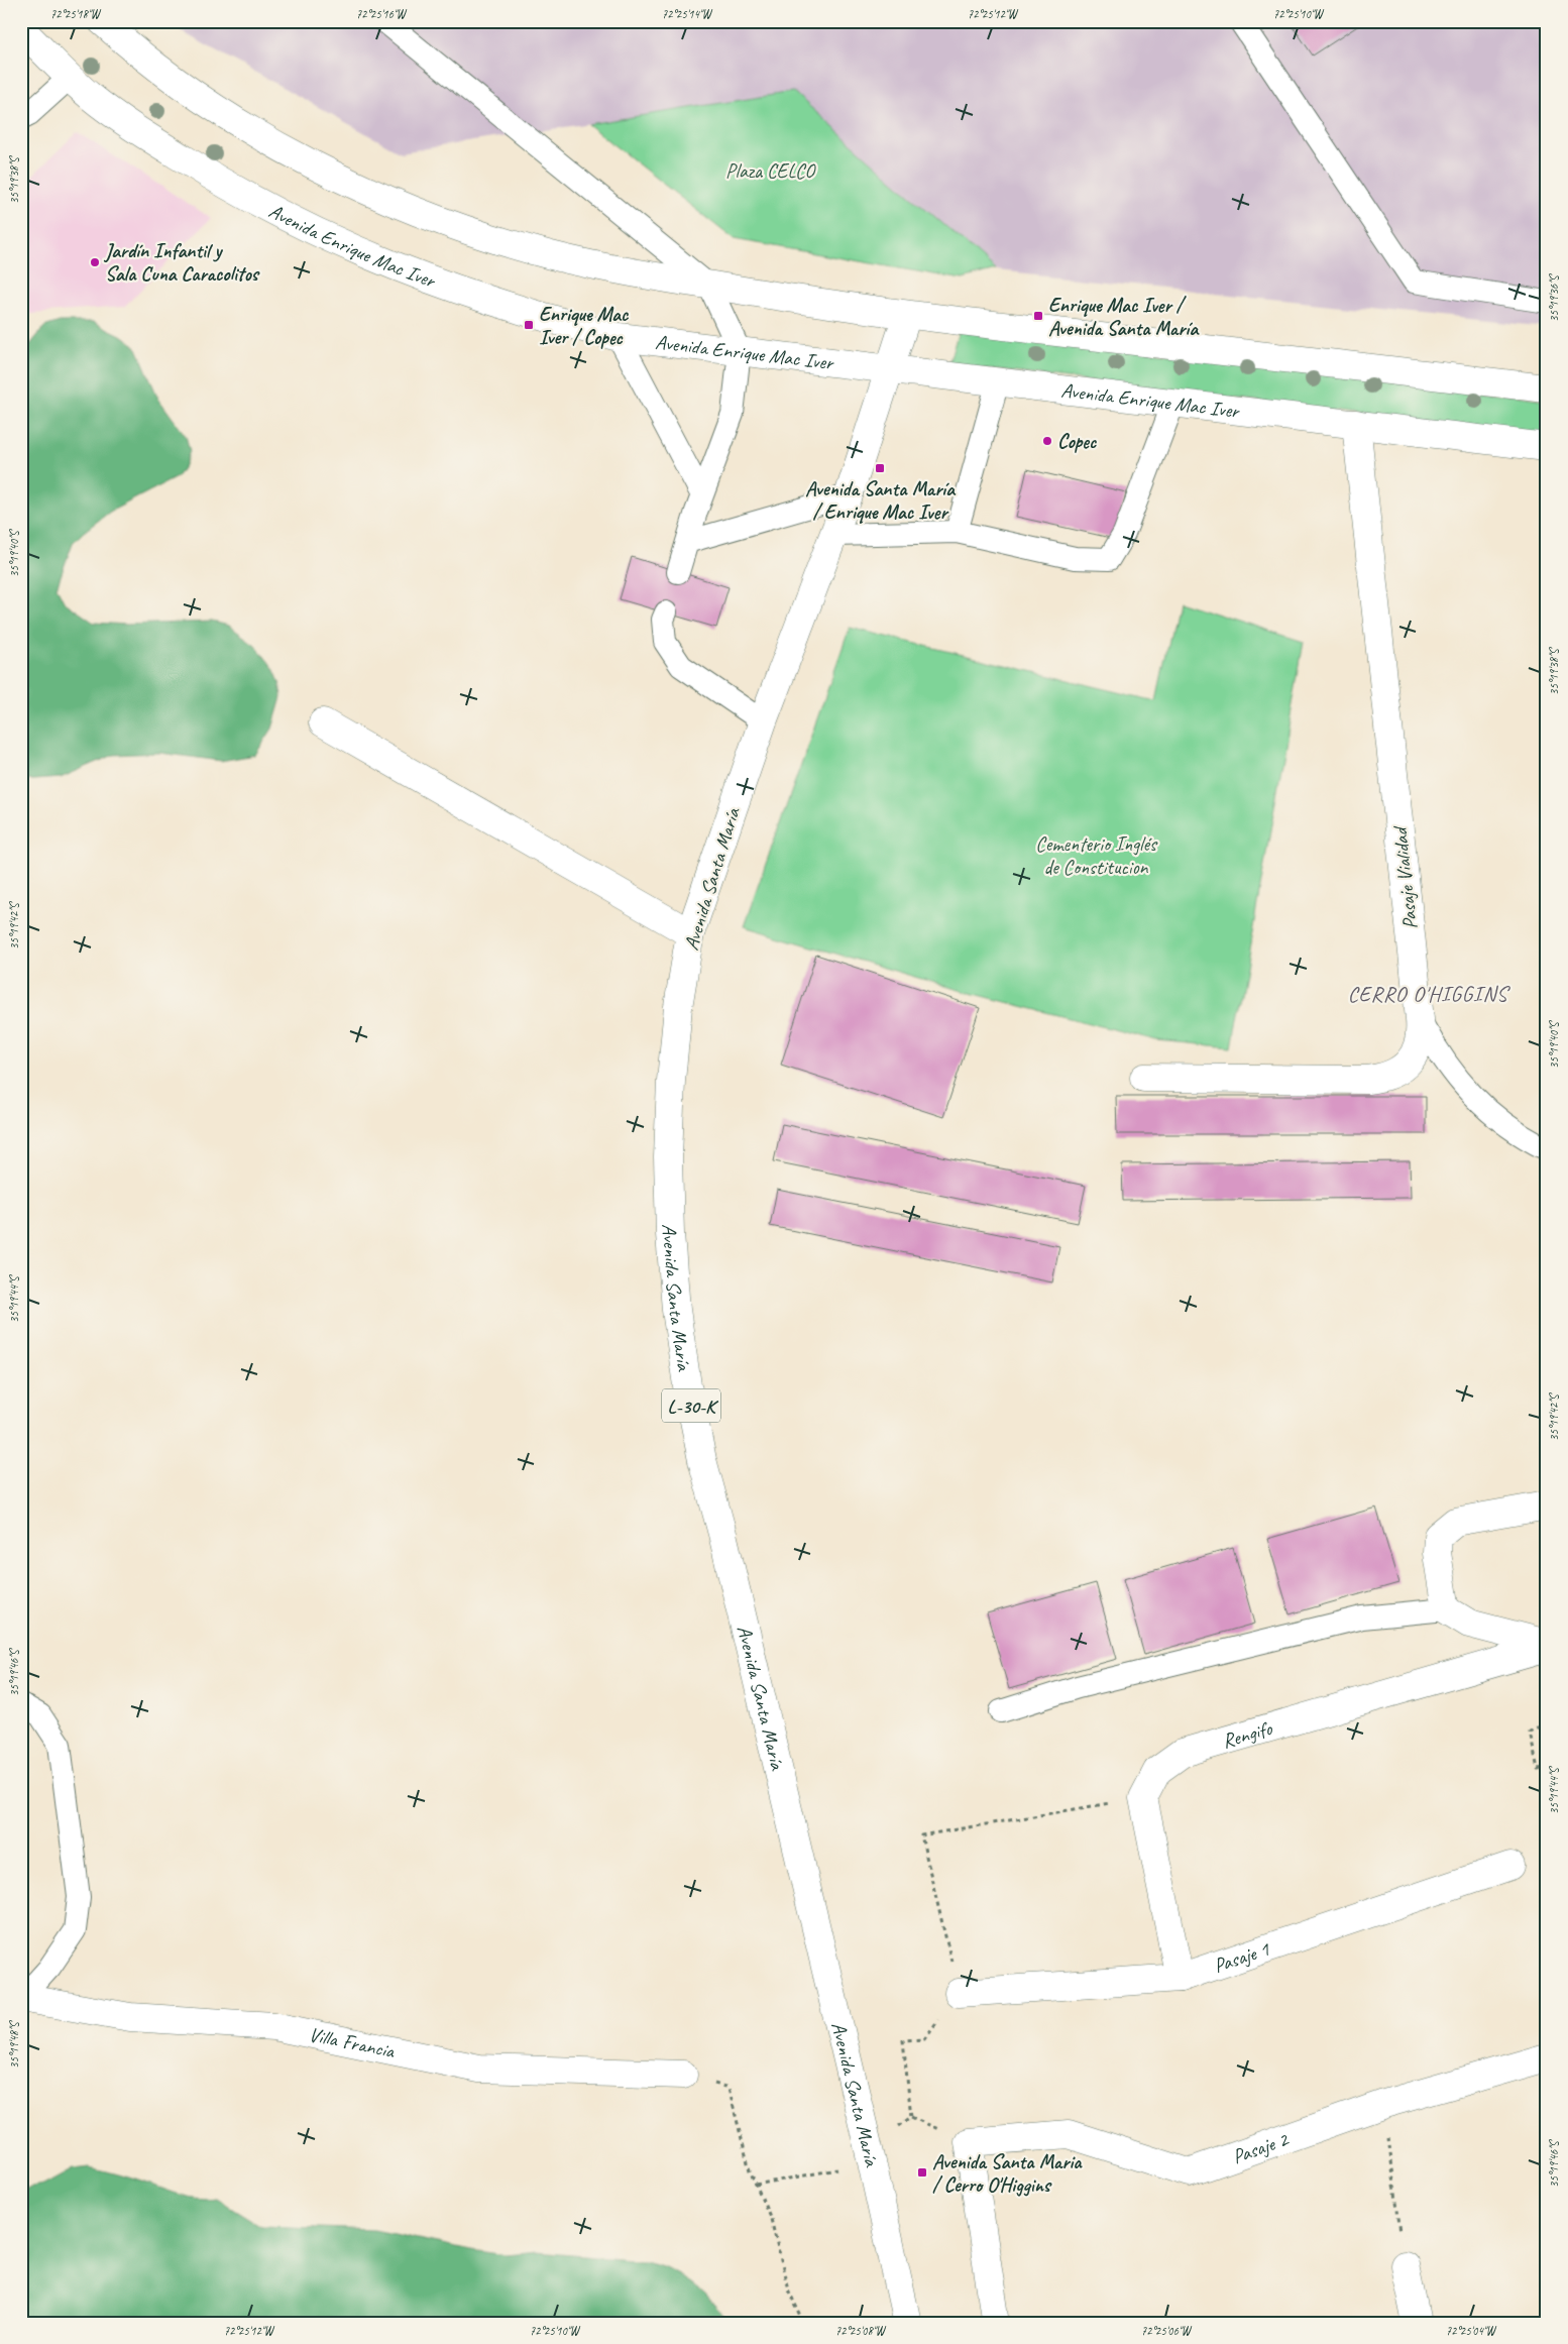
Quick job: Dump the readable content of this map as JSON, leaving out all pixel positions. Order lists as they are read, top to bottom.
{
  "streets": {
    "street": [
      "Avenida Enrique Mac Iver",
      "Avenida Santa María",
      "Pasaje Vialidad",
      "L-30-K",
      "Rengifo",
      "Pasaje 1",
      "Villa Francia",
      "Pasaje 2"
    ]
  },
  "crossings": [
    ["Avenida Enrique Mac Iver", "Avenida Santa María"],
    ["Avenida Enrique Mac Iver", "Pasaje Vialidad"]
  ],
  "districts": ["CERRO O'HIGGINS"],
  "parks": ["Plaza CELCO", "Cementerio Inglés de Constitucion"],
  "places": {
    "other": ["Jardín Infantil y Sala Cuna Caracolitos", "Copec"],
    "transit": [
      "Enrique Mac Iver / Avenida Santa María",
      "Enrique Mac Iver / Copec",
      "Avenida Santa María / Enrique Mac Iver",
      "Avenida Santa Maria / Cerro O'Higgins"
    ]
  },
  "coordinates": [
    "72°25'18\"W",
    "72°25'16\"W",
    "72°25'14\"W",
    "72°25'12\"W",
    "72°25'10\"W",
    "35°19'38\"S",
    "35°19'36\"S",
    "35°19'40\"S",
    "35°19'42\"S",
    "35°19'44\"S",
    "35°19'46\"S",
    "35°19'48\"S",
    "72°25'08\"W",
    "72°25'06\"W",
    "72°25'04\"W"
  ]
}
